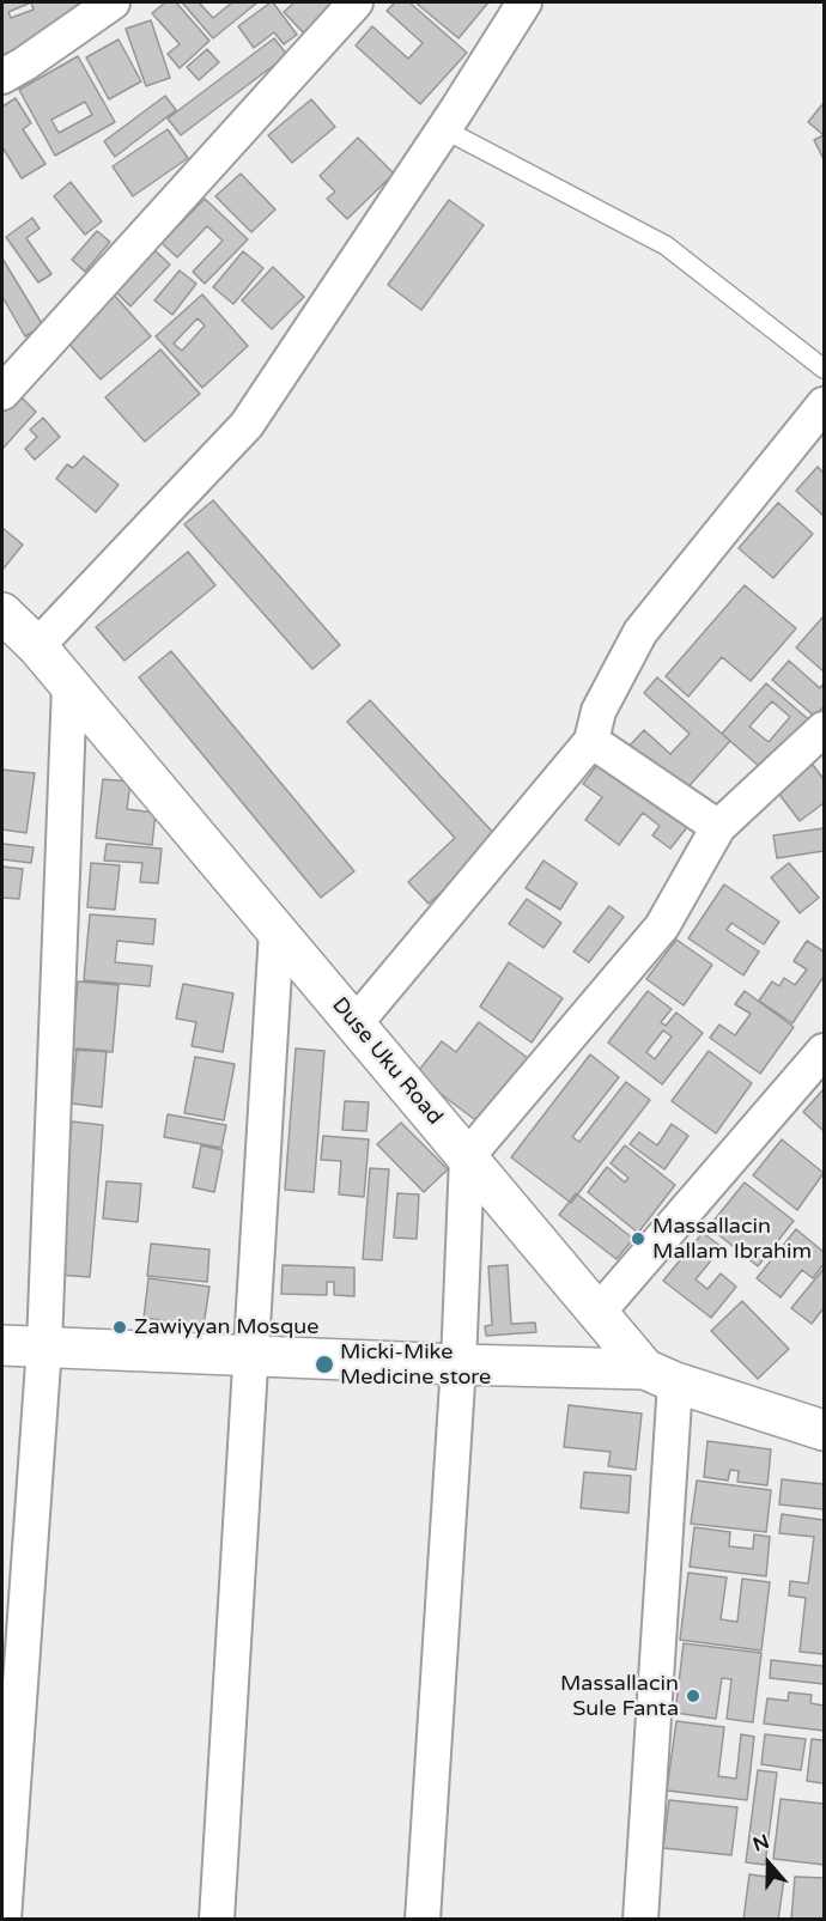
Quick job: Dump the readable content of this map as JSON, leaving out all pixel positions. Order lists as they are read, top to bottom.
{
  "streets": {
    "street": ["Duse Uku Road"]
  },
  "places": [
    "Massallacin Mallam Ibrahim",
    "Zawiyyan Mosque",
    "Micki-Mike Medicine store",
    "Massallacin Sule Fanta"
  ],
  "north": "top"
}
